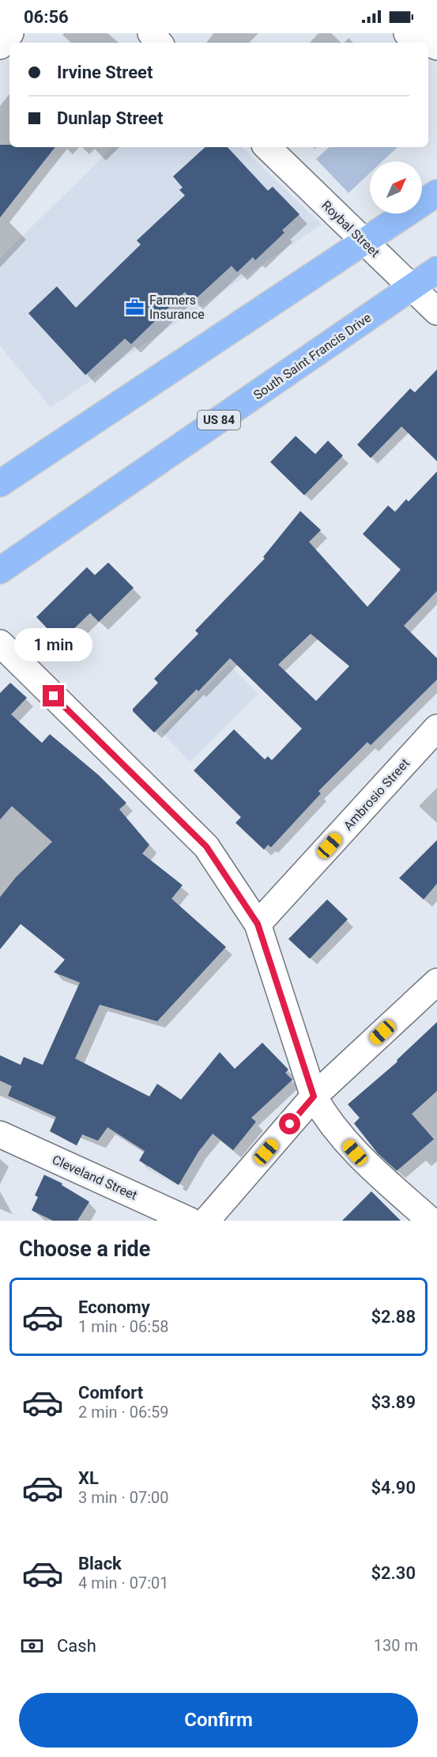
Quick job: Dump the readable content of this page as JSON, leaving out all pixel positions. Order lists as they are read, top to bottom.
{
  "streets": {
    "highway": ["South Saint Francis Drive", "US 84"],
    "street": ["Roybal Street", "Ambrosio Street", "Cleveland Street"]
  },
  "crossings": [
    ["Roybal Street", "South Saint Francis Drive"]
  ],
  "places": {
    "office": ["Farmers Insurance"]
  },
  "north": "top right",
  "page": {
    "status": "06:56",
    "banner": ["Irvine Street", "Dunlap Street"],
    "bubble": "1 min",
    "heading": "Choose a ride",
    "list": [
      {
        "name": "Economy",
        "note": "1 min · 06:58",
        "value": "$2.88"
      },
      {
        "name": "Comfort",
        "note": "2 min · 06:59",
        "value": "$3.89"
      },
      {
        "name": "XL",
        "note": "3 min · 07:00",
        "value": "$4.90"
      },
      {
        "name": "Black",
        "note": "4 min · 07:01",
        "value": "$2.30"
      }
    ],
    "pay": ["Cash", "130 m"],
    "buttons": "Confirm"
  }
}
